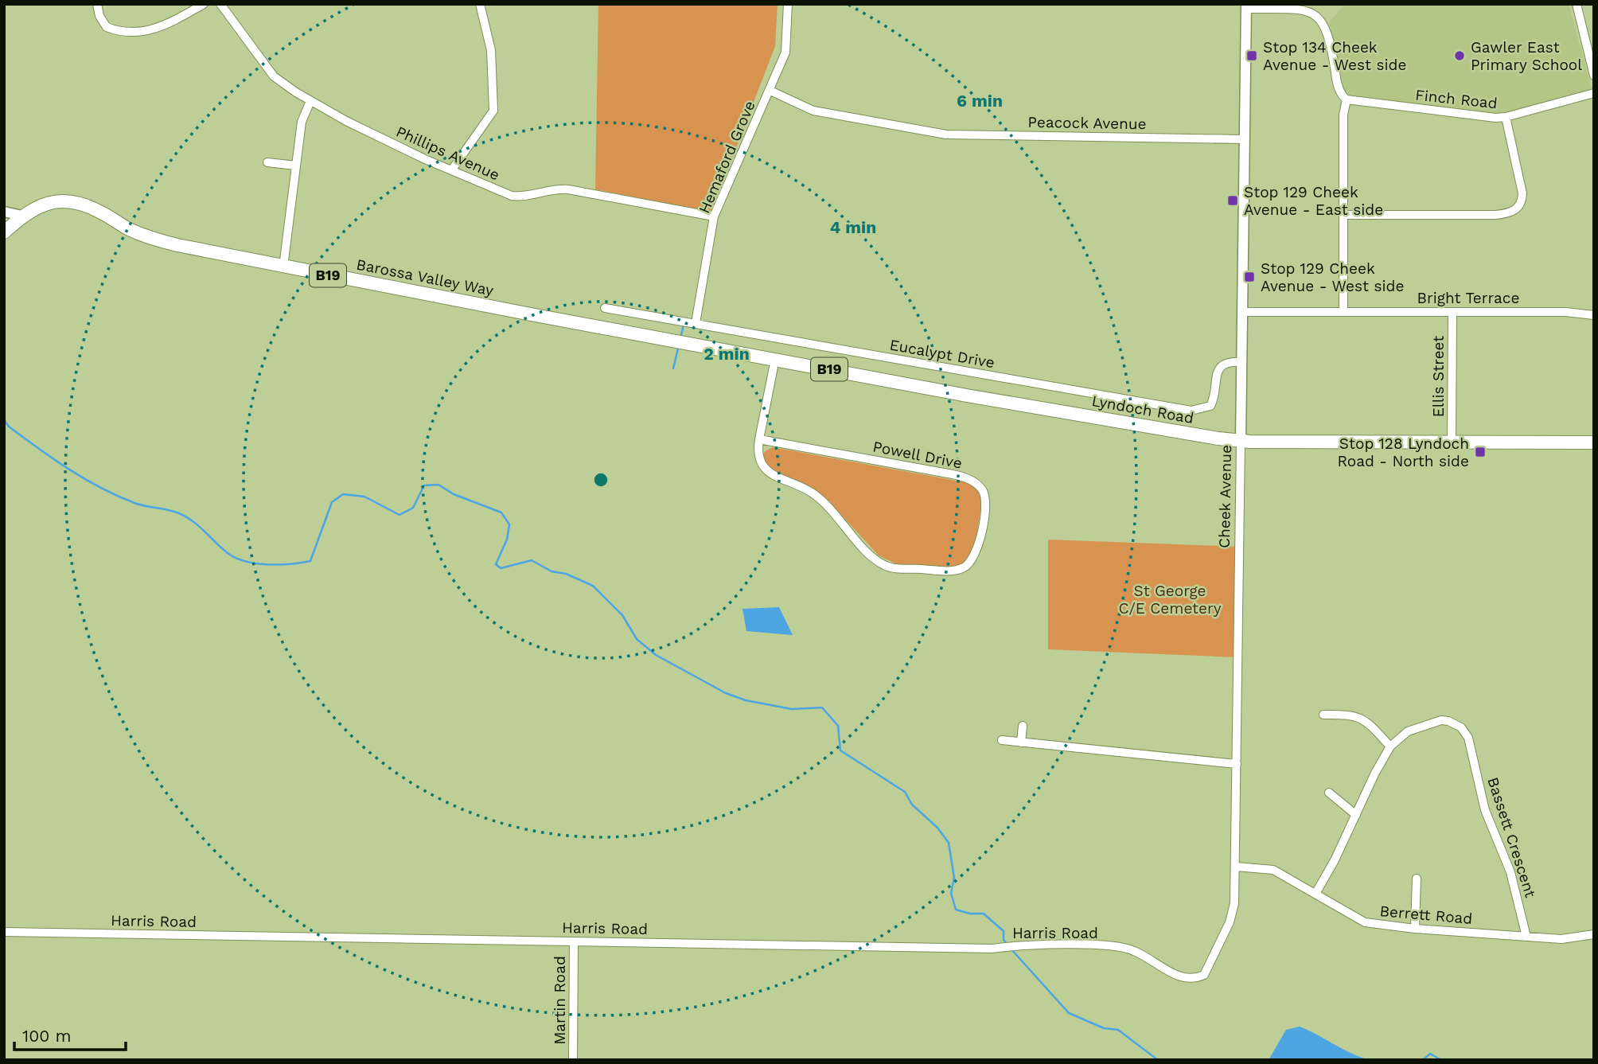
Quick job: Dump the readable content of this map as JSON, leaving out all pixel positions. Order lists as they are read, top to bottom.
{
  "streets": {
    "main road": ["B19", "Barossa Valley Way", "Lyndoch Road"],
    "street": [
      "Finch Road",
      "Peacock Avenue",
      "Phillips Avenue",
      "Hemaford Grove",
      "Bright Terrace",
      "Eucalypt Drive",
      "Ellis Street",
      "Powell Drive",
      "Cheek Avenue",
      "Bassett Crescent",
      "Berrett Road",
      "Harris Road",
      "Martin Road"
    ]
  },
  "crossings": [
    ["Peacock Avenue", "Hemaford Grove"],
    ["Peacock Avenue", "Cheek Avenue"],
    ["Phillips Avenue", "Hemaford Grove"],
    ["Hemaford Grove", "Eucalypt Drive"],
    ["Barossa Valley Way", "Lyndoch Road"],
    ["Bright Terrace", "Ellis Street"],
    ["Bright Terrace", "Cheek Avenue"],
    ["Eucalypt Drive", "Cheek Avenue"],
    ["Ellis Street", "Lyndoch Road"],
    ["Lyndoch Road", "Powell Drive"],
    ["Lyndoch Road", "Cheek Avenue"],
    ["Cheek Avenue", "Berrett Road"],
    ["Cheek Avenue", "Harris Road"],
    ["Bassett Crescent", "Berrett Road"],
    ["Harris Road", "Martin Road"]
  ],
  "parks": ["St George C/E Cemetery"],
  "places": {
    "transit": [
      "Stop 134 Cheek Avenue - West side",
      "Stop 129 Cheek Avenue - East side",
      "Stop 129 Cheek Avenue - West side",
      "Stop 128 Lyndoch Road - North side"
    ],
    "other": ["Gawler East Primary School"]
  },
  "scale_bar": "100 m",
  "rings": ["6 min", "4 min", "2 min"]
}
